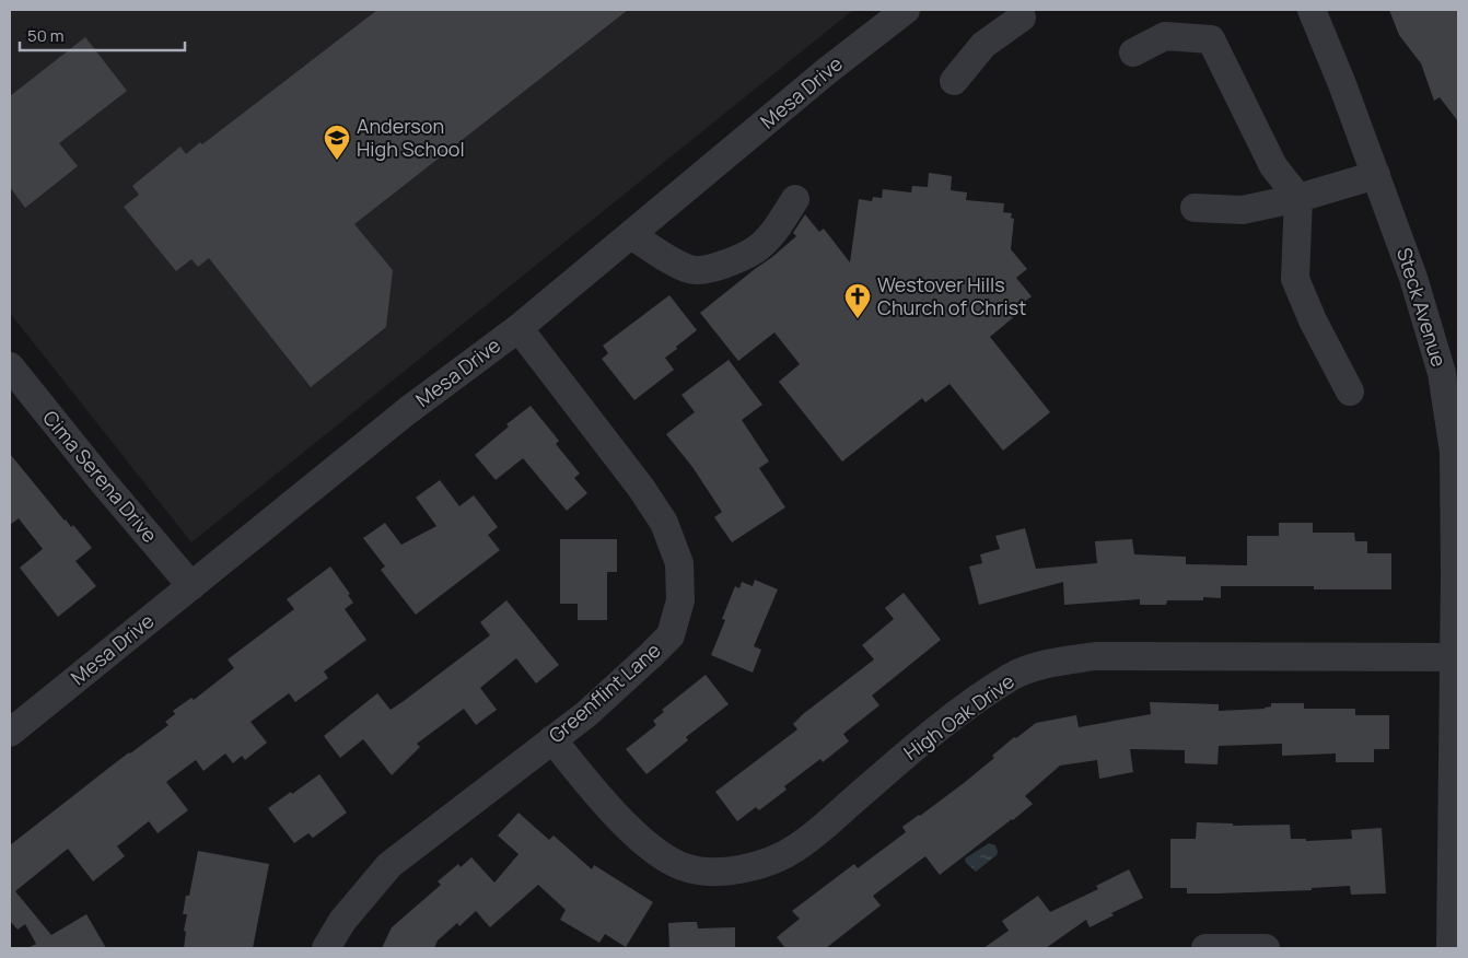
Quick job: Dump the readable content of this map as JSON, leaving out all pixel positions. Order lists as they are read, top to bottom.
{
  "streets": {
    "street": [
      "Mesa Drive",
      "Steck Avenue",
      "Cima Serena Drive",
      "Greenflint Lane",
      "High Oak Drive"
    ]
  },
  "crossings": [
    ["Mesa Drive", "Cima Serena Drive"],
    ["Mesa Drive", "Greenflint Lane"],
    ["Steck Avenue", "High Oak Drive"],
    ["Greenflint Lane", "High Oak Drive"]
  ],
  "places": {
    "school or university": ["Anderson High School"],
    "church": ["Westover Hills Church of Christ"]
  },
  "scale_bar": "50 m"
}
